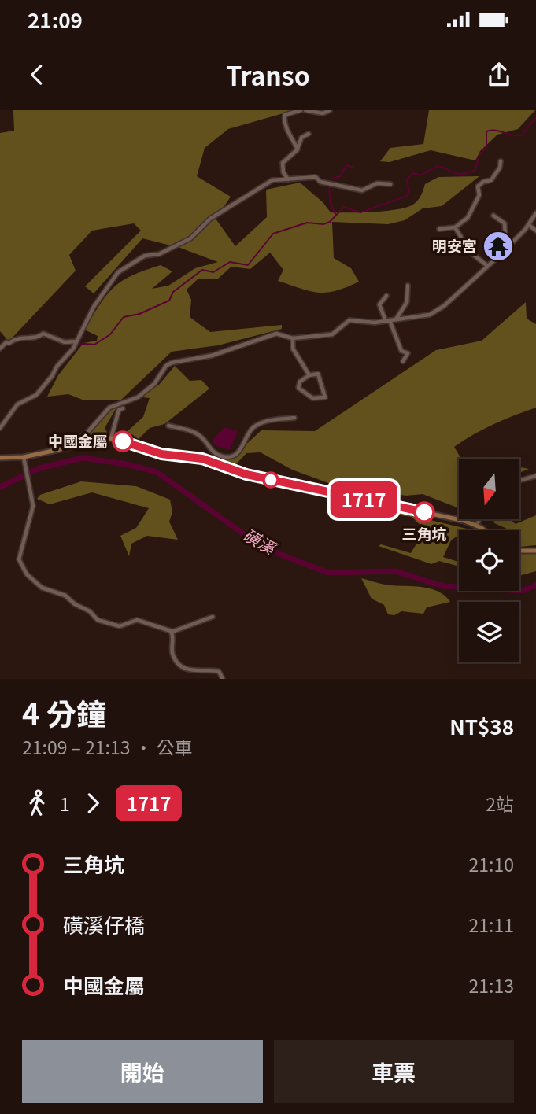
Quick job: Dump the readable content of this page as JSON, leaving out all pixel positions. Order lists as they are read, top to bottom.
{
  "water": ["磺溪"],
  "places": {
    "temple": ["明安宮"],
    "other": ["中國金屬", "三角坑"]
  },
  "lines": ["bus line 1717"],
  "north": "bottom",
  "page": {
    "status": "21:09",
    "header": "Transo",
    "on_map": "1717",
    "heading": ["4 分鐘", "21:09 – 21:13 · 公車", "NT$38"],
    "legs": ["1", "1717", "2站"],
    "list": [
      {
        "name": "三角坑",
        "value": "21:10"
      },
      {
        "name": "磺溪仔橋",
        "value": "21:11"
      },
      {
        "name": "中國金屬",
        "value": "21:13"
      }
    ],
    "buttons": ["開始", "車票"]
  }
}
